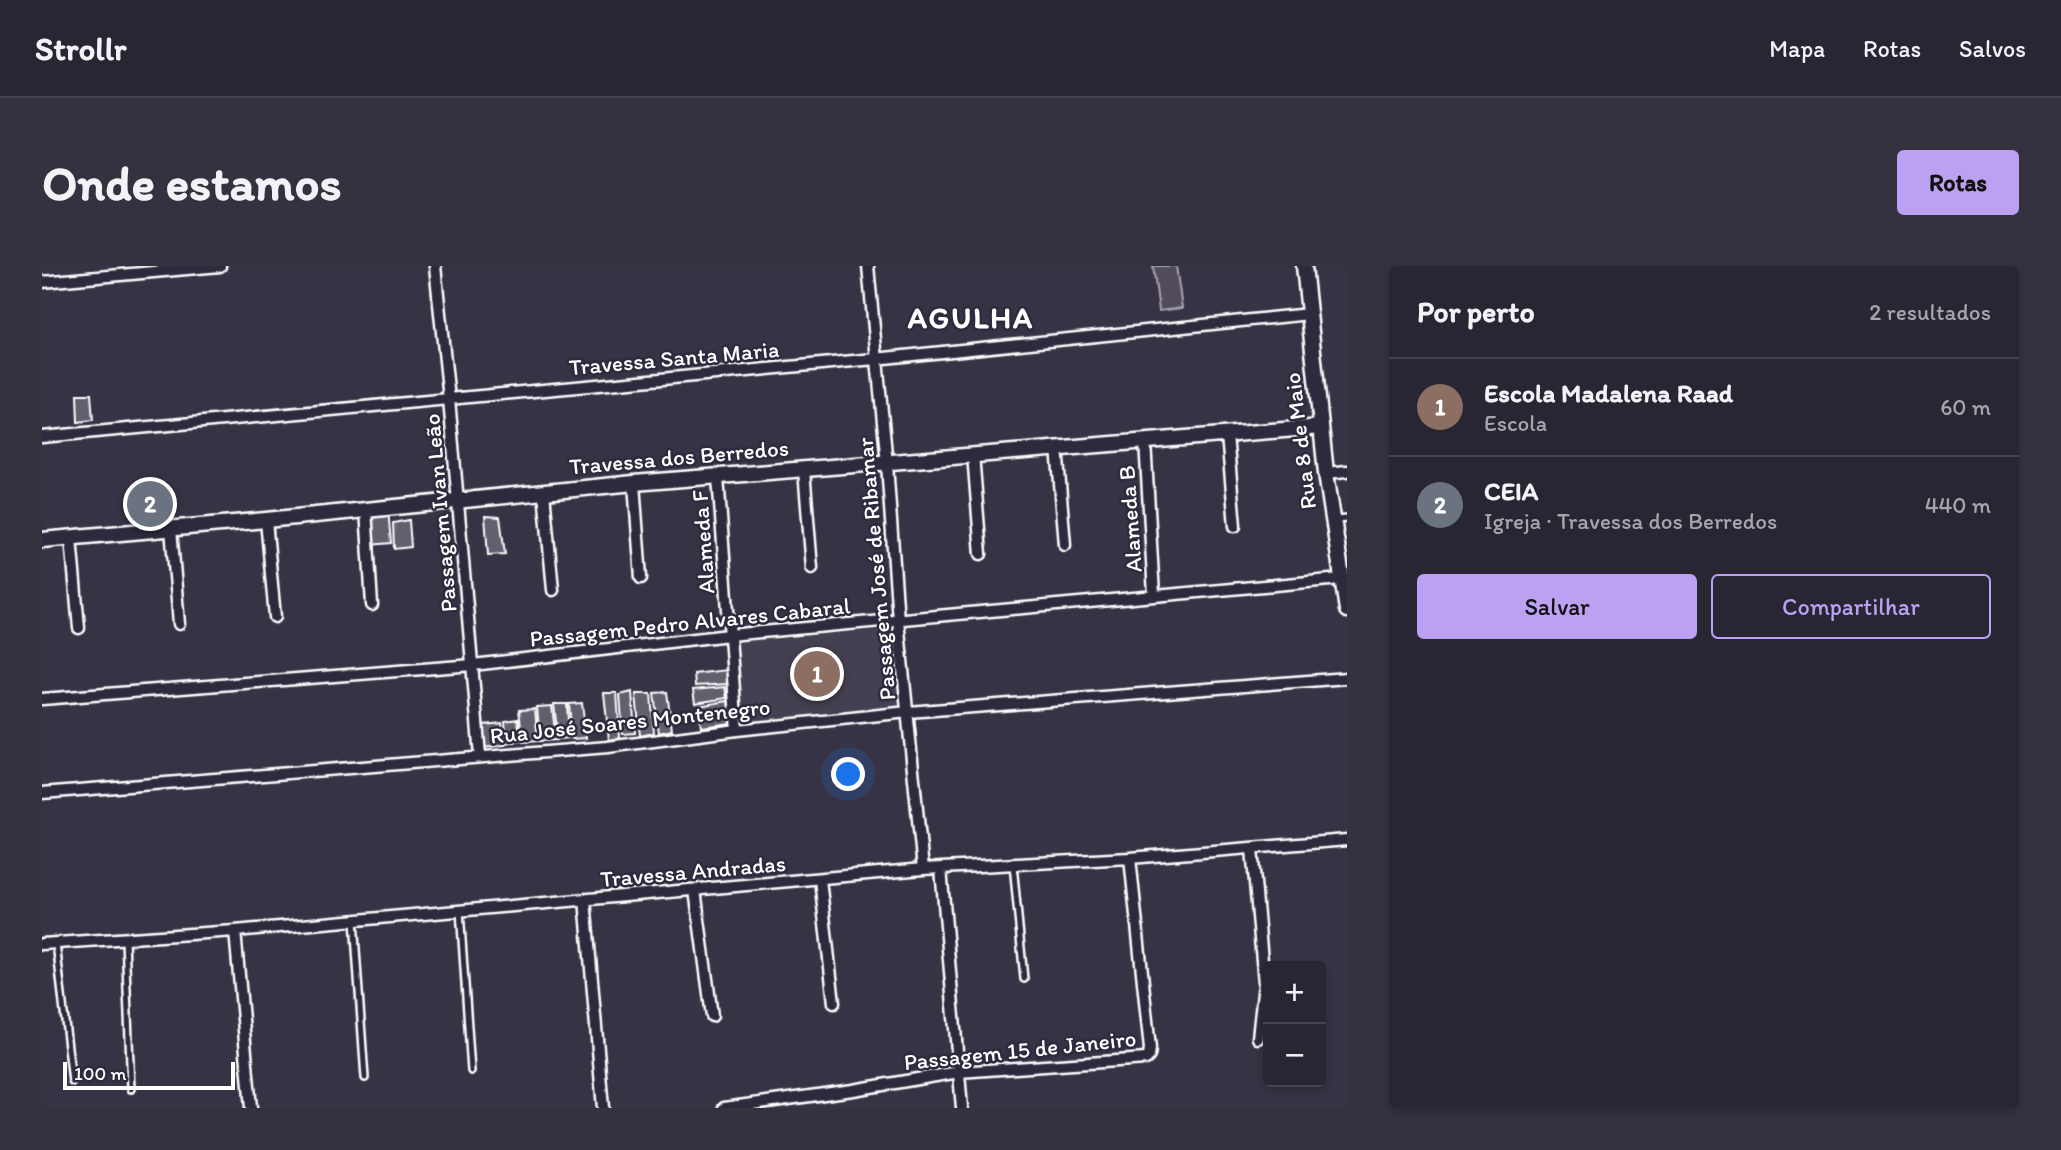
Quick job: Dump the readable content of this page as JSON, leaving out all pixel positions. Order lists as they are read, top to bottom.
{
  "streets": {
    "street": [
      "Travessa Santa Maria",
      "Rua 8 de Maio",
      "Travessa dos Berredos",
      "Passagem Ivan Leão",
      "Alameda B",
      "Alameda F",
      "Passagem José de Ribamar",
      "Passagem Pedro Alvares Cabaral",
      "Rua José Soares Montenegro",
      "Travessa Andradas",
      "Passagem 15 de Janeiro"
    ]
  },
  "crossings": [
    ["Travessa Santa Maria", "Rua 8 de Maio"],
    ["Travessa Santa Maria", "Passagem Ivan Leão"],
    ["Travessa Santa Maria", "Passagem José de Ribamar"],
    ["Rua 8 de Maio", "Travessa dos Berredos"],
    ["Rua 8 de Maio", "Passagem Pedro Alvares Cabaral"],
    ["Travessa dos Berredos", "Passagem Ivan Leão"],
    ["Travessa dos Berredos", "Alameda B"],
    ["Travessa dos Berredos", "Alameda F"],
    ["Travessa dos Berredos", "Passagem José de Ribamar"],
    ["Passagem Ivan Leão", "Passagem Pedro Alvares Cabaral"],
    ["Passagem Ivan Leão", "Rua José Soares Montenegro"],
    ["Alameda B", "Passagem Pedro Alvares Cabaral"],
    ["Alameda F", "Passagem Pedro Alvares Cabaral"],
    ["Alameda F", "Rua José Soares Montenegro"],
    ["Passagem José de Ribamar", "Passagem Pedro Alvares Cabaral"],
    ["Passagem José de Ribamar", "Rua José Soares Montenegro"],
    ["Passagem José de Ribamar", "Travessa Andradas"],
    ["Travessa Andradas", "Passagem 15 de Janeiro"]
  ],
  "districts": ["AGULHA"],
  "scale_bar": "100 m",
  "page": {
    "header": "Strollr",
    "nav": ["Mapa", "Rotas", "Salvos"],
    "buttons": [
      "Rotas",
      ["Salvar", "Compartilhar"]
    ],
    "title": "Onde estamos",
    "heading": ["Por perto", "2 resultados"],
    "list": [
      {
        "mark": "1",
        "name": "Escola Madalena Raad",
        "note": "Escola",
        "value": "60 m"
      },
      {
        "mark": "2",
        "name": "CEIA",
        "note": "Igreja · Travessa dos Berredos",
        "value": "440 m"
      }
    ],
    "pins": ["2", "1"],
    "map_buttons": ["+", "−"],
    "scale": "100 m"
  }
}
